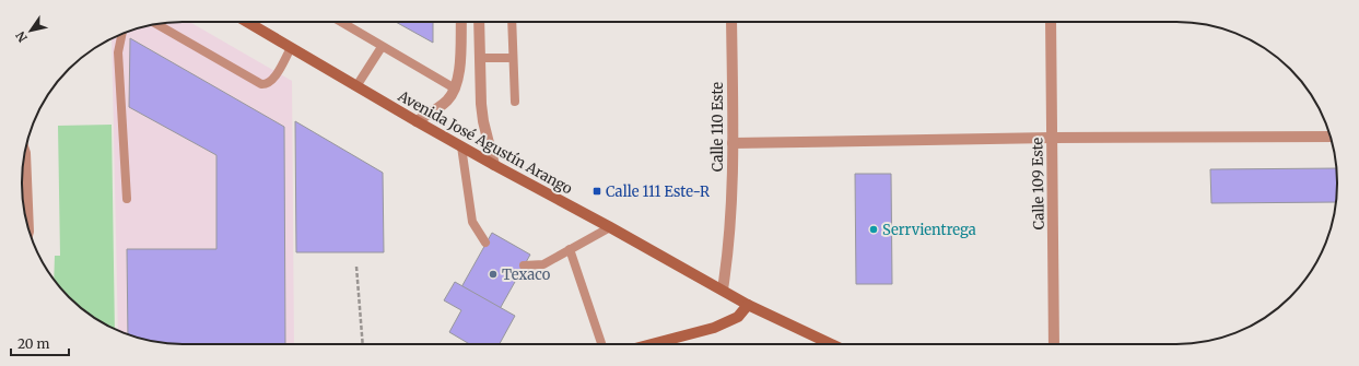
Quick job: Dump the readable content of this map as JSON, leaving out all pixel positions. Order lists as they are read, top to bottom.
{
  "streets": {
    "main road": ["Avenida José Agustín Arango"],
    "street": ["Calle 110 Este", "Calle 109 Este"]
  },
  "crossings": [
    ["Calle 110 Este", "Avenida José Agustín Arango"]
  ],
  "places": {
    "transit": ["Calle 111 Este-R"],
    "other": ["Serrvientrega", "Texaco"]
  },
  "scale_bar": "20 m",
  "north": "bottom left"
}
